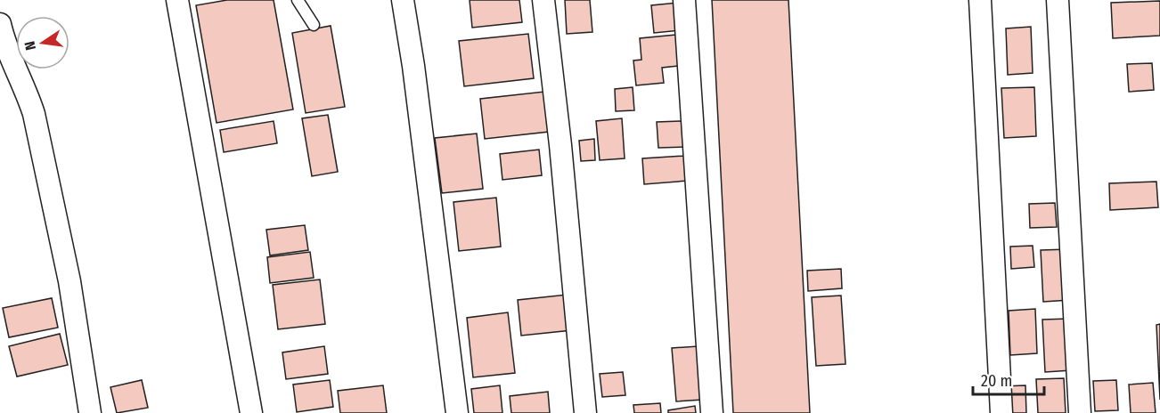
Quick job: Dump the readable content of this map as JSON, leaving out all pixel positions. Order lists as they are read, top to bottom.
{
  "scale_bar": "20 m",
  "north": "left"
}
